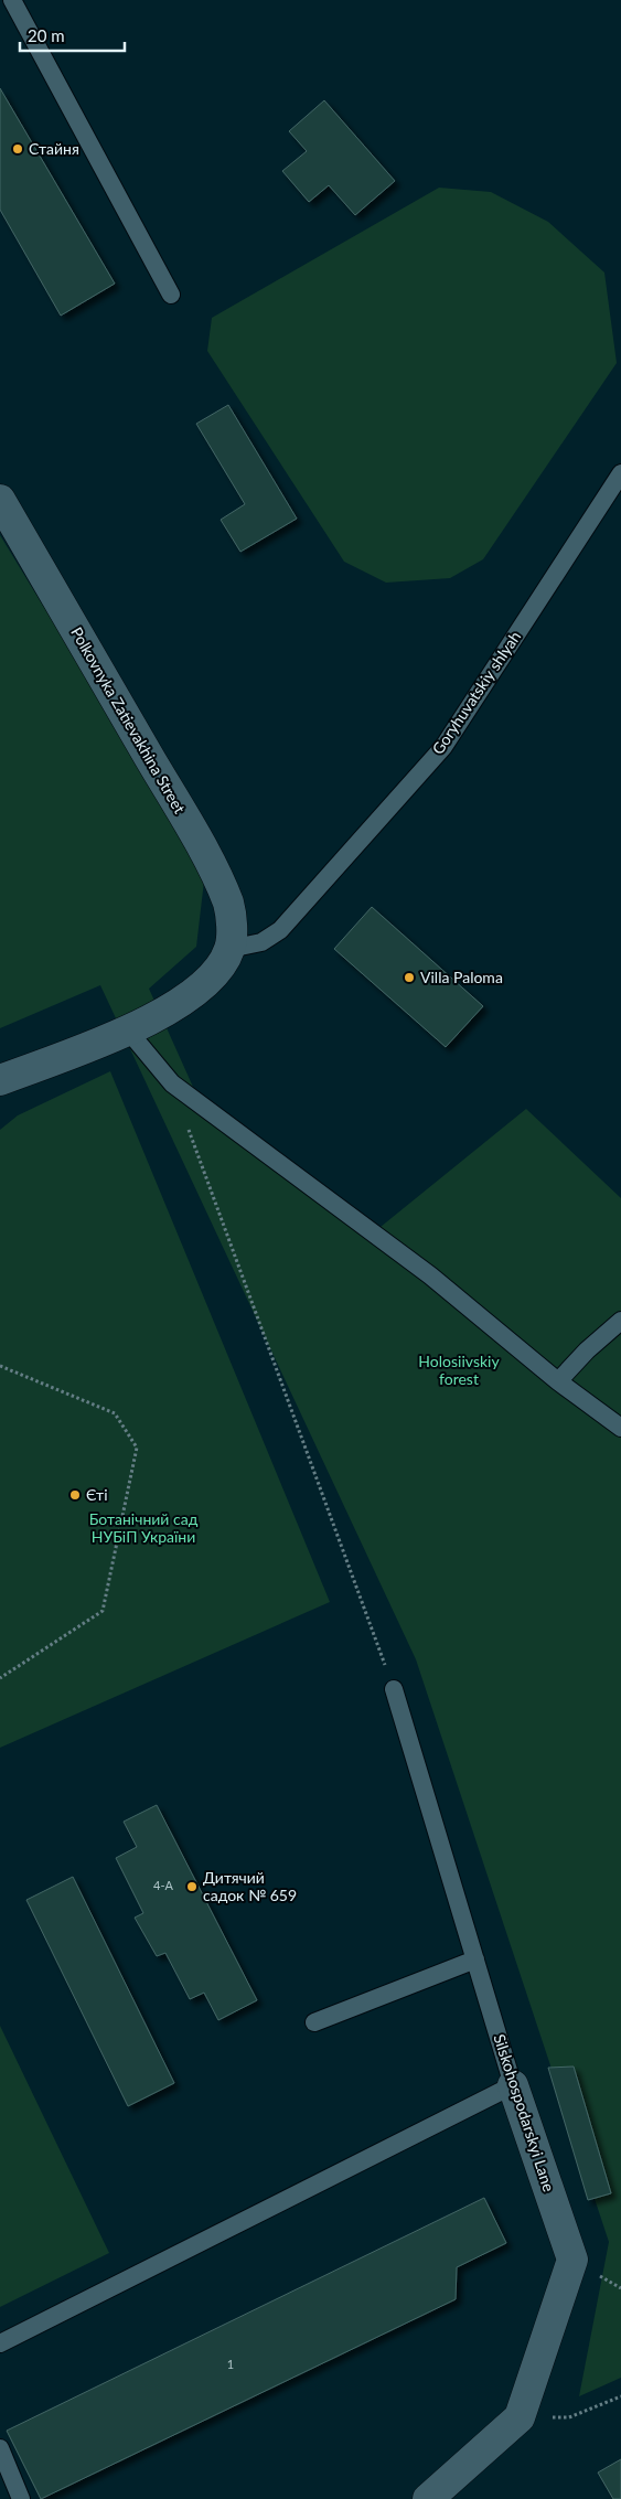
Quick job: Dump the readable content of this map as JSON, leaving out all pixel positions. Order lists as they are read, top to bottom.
{
  "streets": {
    "street": ["Polkovnyka Zatievakhina Street", "Silskohospodarskyi Lane"],
    "lane": ["Goryhuvatskiy shlyah"]
  },
  "crossings": [
    ["Goryhuvatskiy shlyah", "Polkovnyka Zatievakhina Street"]
  ],
  "parks": ["Holosiivskiy forest", "Ботанічний сад НУБіП України"],
  "places": [
    "Стайня",
    "Villa Paloma",
    "Єті",
    "Дитячий садок № 659"
  ],
  "house_numbers": ["4-А", "1"],
  "scale_bar": "20 m"
}
